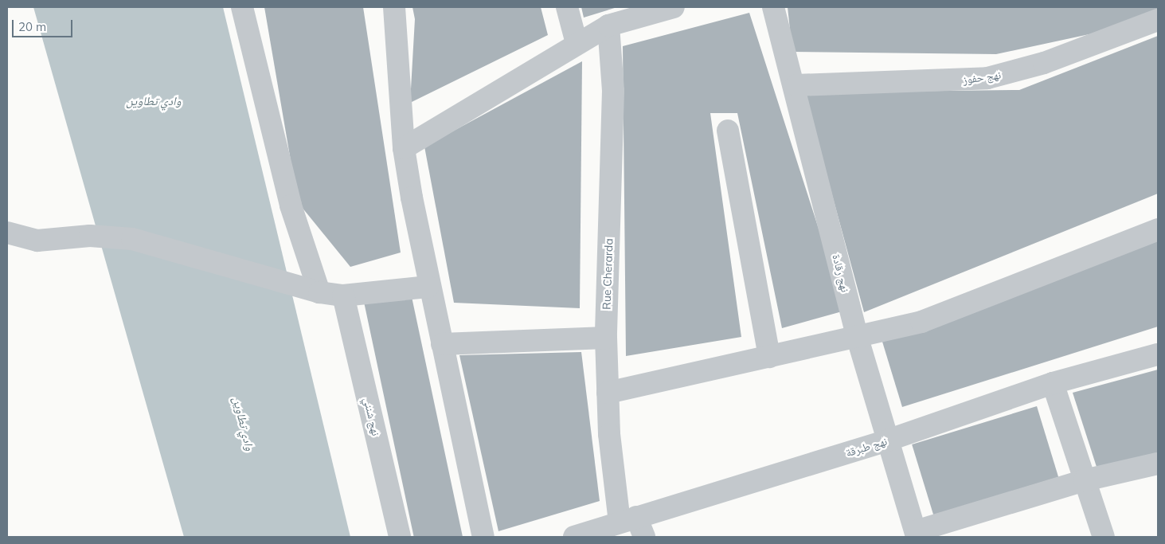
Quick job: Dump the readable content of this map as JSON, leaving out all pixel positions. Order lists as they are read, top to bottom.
{
  "streets": {
    "street": [
      "نهج حفوز",
      "نهج رقادة",
      "Rue Cherarda",
      "نهج شنني",
      "نهج طبرقة"
    ]
  },
  "crossings": [
    ["نهج حفوز", "نهج رقادة"],
    ["نهج رقادة", "نهج طبرقة"],
    ["Rue Cherarda", "نهج طبرقة"]
  ],
  "water": ["وادي تطاوين"],
  "scale_bar": "20 m"
}
